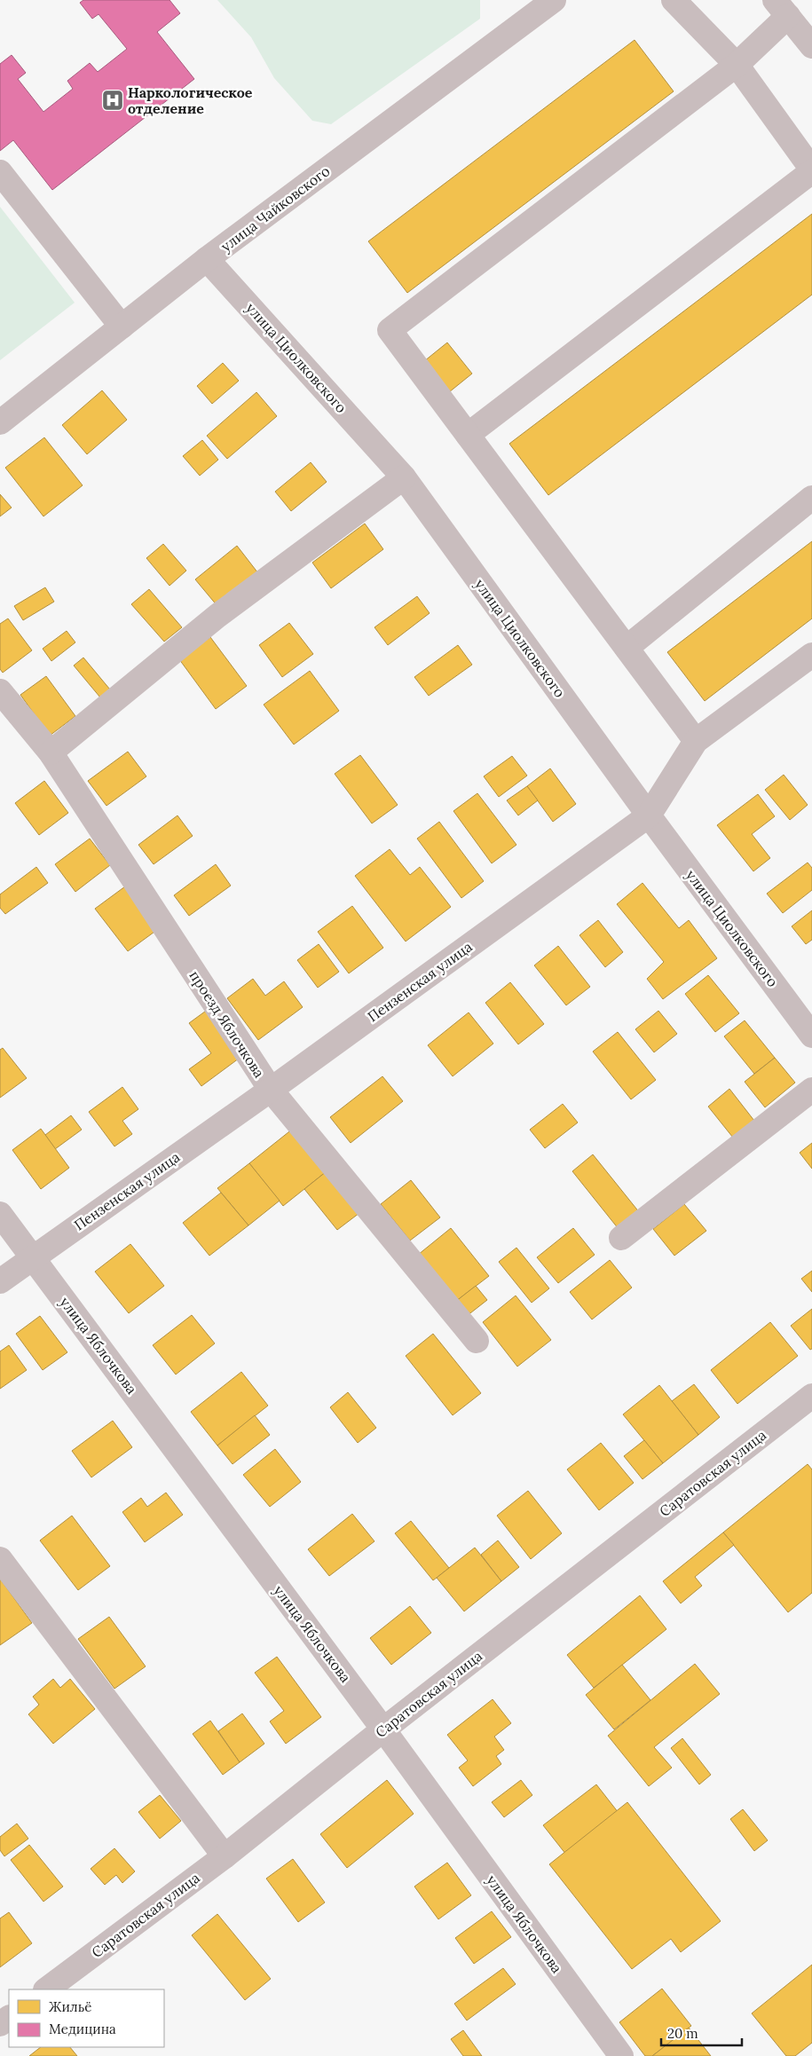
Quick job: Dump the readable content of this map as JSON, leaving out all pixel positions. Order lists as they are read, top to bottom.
{
  "streets": {
    "street": [
      "улица Чайковского",
      "улица Циолковского",
      "Пензенская улица",
      "проезд Яблочкова",
      "улица Яблочкова",
      "Саратовская улица"
    ]
  },
  "crossings": [
    ["улица Чайковского", "улица Циолковского"],
    ["улица Циолковского", "Пензенская улица"],
    ["Пензенская улица", "проезд Яблочкова"],
    ["Пензенская улица", "улица Яблочкова"],
    ["улица Яблочкова", "Саратовская улица"]
  ],
  "places": {
    "hospital": ["Наркологическое отделение"]
  },
  "legend": ["Жильё", "Медицина"],
  "scale_bar": "20 m"
}
